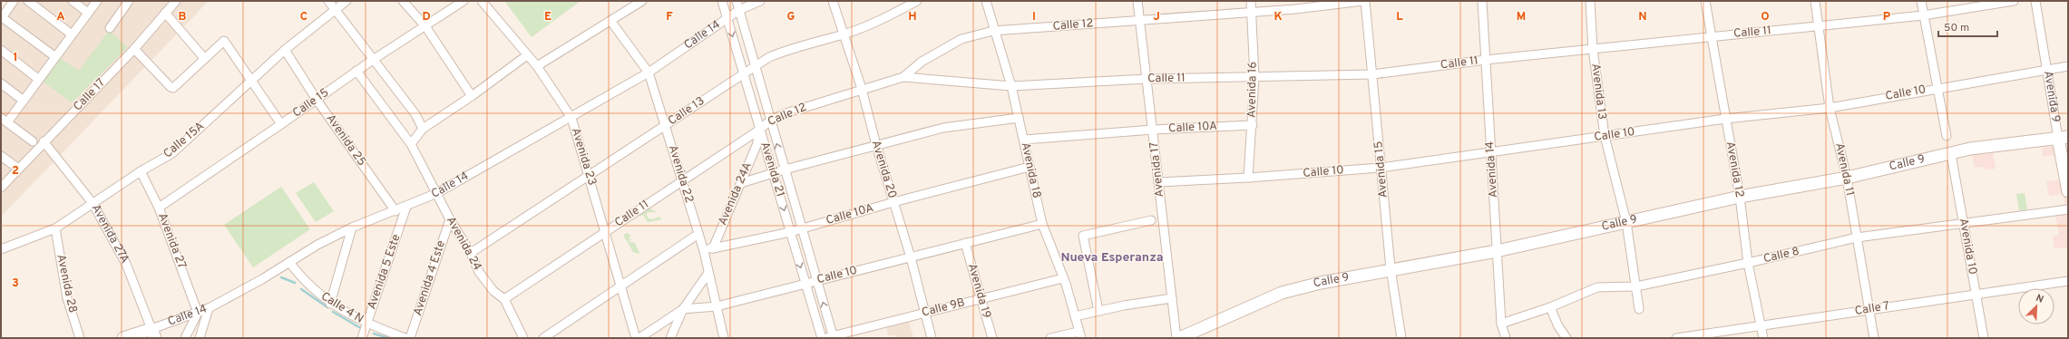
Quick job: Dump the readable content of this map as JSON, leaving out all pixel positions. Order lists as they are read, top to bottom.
{
  "streets": {
    "street": [
      "Calle 12",
      "Calle 11",
      "Calle 14",
      "Avenida 16",
      "Avenida 13",
      "Calle 10",
      "Calle 17",
      "Avenida 9",
      "Calle 15",
      "Calle 13",
      "Calle 10A",
      "Calle 15A",
      "Avenida 25",
      "Avenida 23",
      "Calle 9",
      "Avenida 21",
      "Avenida 20",
      "Avenida 17",
      "Avenida 15",
      "Avenida 14",
      "Avenida 12",
      "Avenida 11",
      "Avenida 18",
      "Avenida 22",
      "Avenida 24A",
      "Avenida 27A",
      "Avenida 27",
      "Avenida 24",
      "Avenida 10",
      "Calle 8",
      "Avenida 5 Este",
      "Avenida 4 Este",
      "Avenida 28",
      "Avenida 19",
      "Calle 4 N",
      "Calle 9B",
      "Calle 7"
    ]
  },
  "crossings": [
    ["Calle 12", "Calle 11"],
    ["Calle 12", "Avenida 16"],
    ["Calle 12", "Avenida 21"],
    ["Calle 12", "Avenida 20"],
    ["Calle 12", "Avenida 17"],
    ["Calle 12", "Avenida 15"],
    ["Calle 12", "Avenida 18"],
    ["Calle 12", "Avenida 24A"],
    ["Calle 11", "Avenida 16"],
    ["Calle 11", "Avenida 13"],
    ["Calle 11", "Avenida 23"],
    ["Calle 11", "Avenida 21"],
    ["Calle 11", "Avenida 17"],
    ["Calle 11", "Avenida 15"],
    ["Calle 11", "Avenida 14"],
    ["Calle 11", "Avenida 12"],
    ["Calle 11", "Avenida 11"],
    ["Calle 11", "Avenida 18"],
    ["Calle 11", "Avenida 22"],
    ["Calle 11", "Avenida 24A"],
    ["Calle 11", "Avenida 24"],
    ["Calle 14", "Avenida 25"],
    ["Calle 14", "Avenida 23"],
    ["Calle 14", "Avenida 21"],
    ["Calle 14", "Avenida 22"],
    ["Calle 14", "Avenida 27A"],
    ["Calle 14", "Avenida 27"],
    ["Calle 14", "Avenida 24"],
    ["Calle 14", "Avenida 5 Este"],
    ["Calle 14", "Calle 4 N"],
    ["Avenida 16", "Calle 10"],
    ["Avenida 16", "Calle 10A"],
    ["Avenida 13", "Calle 10"],
    ["Avenida 13", "Calle 9"],
    ["Avenida 13", "Calle 8"],
    ["Calle 10", "Avenida 9"],
    ["Calle 10", "Avenida 21"],
    ["Calle 10", "Avenida 20"],
    ["Calle 10", "Avenida 17"],
    ["Calle 10", "Avenida 15"],
    ["Calle 10", "Avenida 14"],
    ["Calle 10", "Avenida 12"],
    ["Calle 10", "Avenida 11"],
    ["Calle 10", "Avenida 18"],
    ["Calle 10", "Avenida 22"],
    ["Calle 10", "Avenida 19"],
    ["Calle 17", "Avenida 27A"],
    ["Avenida 9", "Calle 9"],
    ["Calle 15", "Avenida 25"],
    ["Calle 15", "Avenida 27"],
    ["Calle 15", "Avenida 24"],
    ["Calle 13", "Avenida 23"],
    ["Calle 13", "Avenida 21"],
    ["Calle 13", "Avenida 20"],
    ["Calle 13", "Avenida 22"],
    ["Calle 13", "Avenida 24"],
    ["Calle 10A", "Avenida 21"],
    ["Calle 10A", "Avenida 20"],
    ["Calle 10A", "Avenida 17"],
    ["Calle 10A", "Avenida 18"],
    ["Calle 10A", "Avenida 24A"],
    ["Calle 15A", "Avenida 25"],
    ["Calle 15A", "Avenida 27A"],
    ["Calle 15A", "Avenida 27"],
    ["Calle 15A", "Avenida 28"],
    ["Calle 9", "Avenida 15"],
    ["Calle 9", "Avenida 14"],
    ["Calle 9", "Avenida 12"],
    ["Calle 9", "Avenida 11"],
    ["Calle 9", "Avenida 10"],
    ["Avenida 21", "Avenida 24A"],
    ["Avenida 21", "Calle 9B"],
    ["Avenida 20", "Calle 9B"],
    ["Avenida 14", "Calle 8"],
    ["Avenida 12", "Calle 8"],
    ["Avenida 12", "Calle 7"],
    ["Avenida 11", "Calle 8"],
    ["Avenida 11", "Calle 7"],
    ["Avenida 18", "Calle 9B"],
    ["Avenida 24", "Avenida 4 Este"],
    ["Avenida 10", "Calle 8"],
    ["Avenida 10", "Calle 7"],
    ["Avenida 5 Este", "Calle 4 N"],
    ["Avenida 19", "Calle 9B"]
  ],
  "districts": ["Nueva Esperanza"],
  "scale_bar": "50 m",
  "north": "top right",
  "grid": {
    "columns": [
      "A",
      "B",
      "C",
      "D",
      "E",
      "F",
      "G",
      "H",
      "I",
      "J",
      "K",
      "L",
      "M",
      "N",
      "O",
      "P"
    ],
    "rows": ["1", "2", "3"]
  }
}
